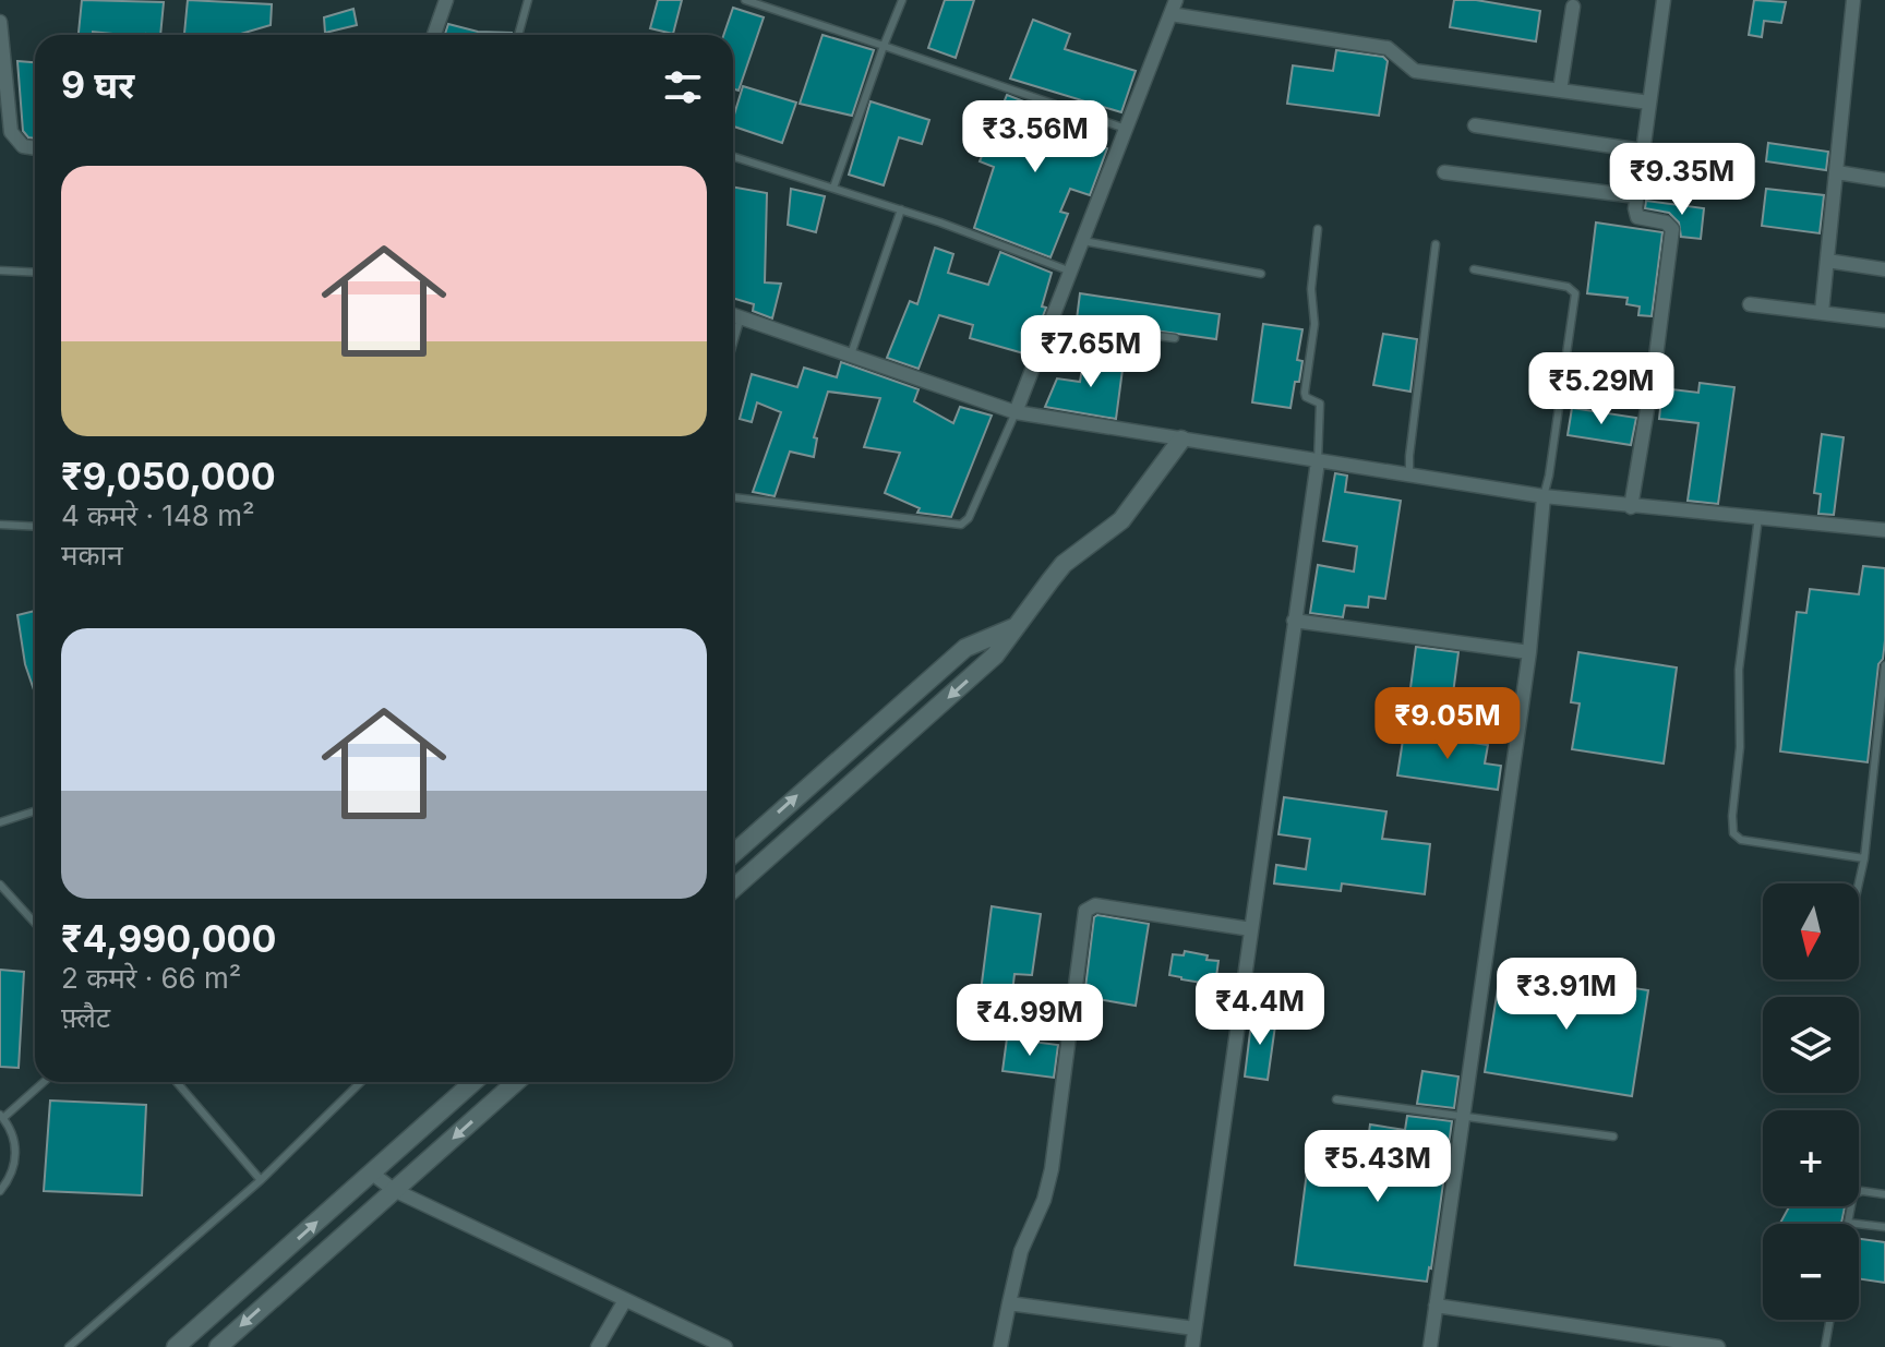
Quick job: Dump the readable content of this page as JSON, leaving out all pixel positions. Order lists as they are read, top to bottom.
{
  "north": "bottom",
  "page": {
    "heading": "9 घर",
    "price": [
      "₹3.56M",
      "₹9.35M",
      "₹7.65M",
      "₹5.29M",
      "₹9.05M",
      "₹3.91M",
      "₹4.4M",
      "₹4.99M",
      "₹5.43M"
    ],
    "list": [
      {
        "name": "₹9,050,000",
        "note": "4 कमरे · 148 m² · मकान"
      },
      {
        "name": "₹4,990,000",
        "note": "2 कमरे · 66 m² · फ़्लैट"
      }
    ],
    "map_buttons": ["+", "−"]
  }
}
